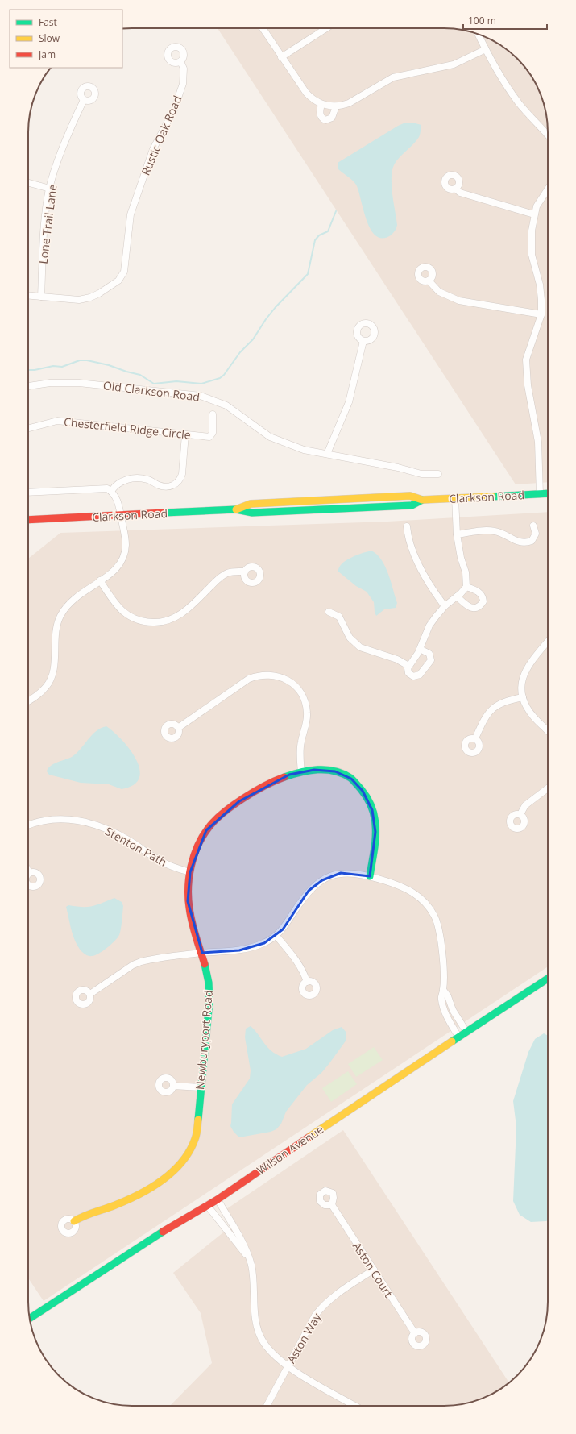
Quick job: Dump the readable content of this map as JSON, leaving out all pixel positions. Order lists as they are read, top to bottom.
{
  "streets": {
    "street": [
      "Rustic Oak Road",
      "Lone Trail Lane",
      "Old Clarkson Road",
      "Chesterfield Ridge Circle",
      "Clarkson Road",
      "Stenton Path",
      "Newburyport Road",
      "Wilson Avenue",
      "Aston Court",
      "Aston Way"
    ]
  },
  "crossings": [
    ["Rustic Oak Road", "Lone Trail Lane"],
    ["Stenton Path", "Newburyport Road"],
    ["Aston Court", "Aston Way"]
  ],
  "legend": ["Fast", "Slow", "Jam"],
  "scale_bar": "100 m"
}
